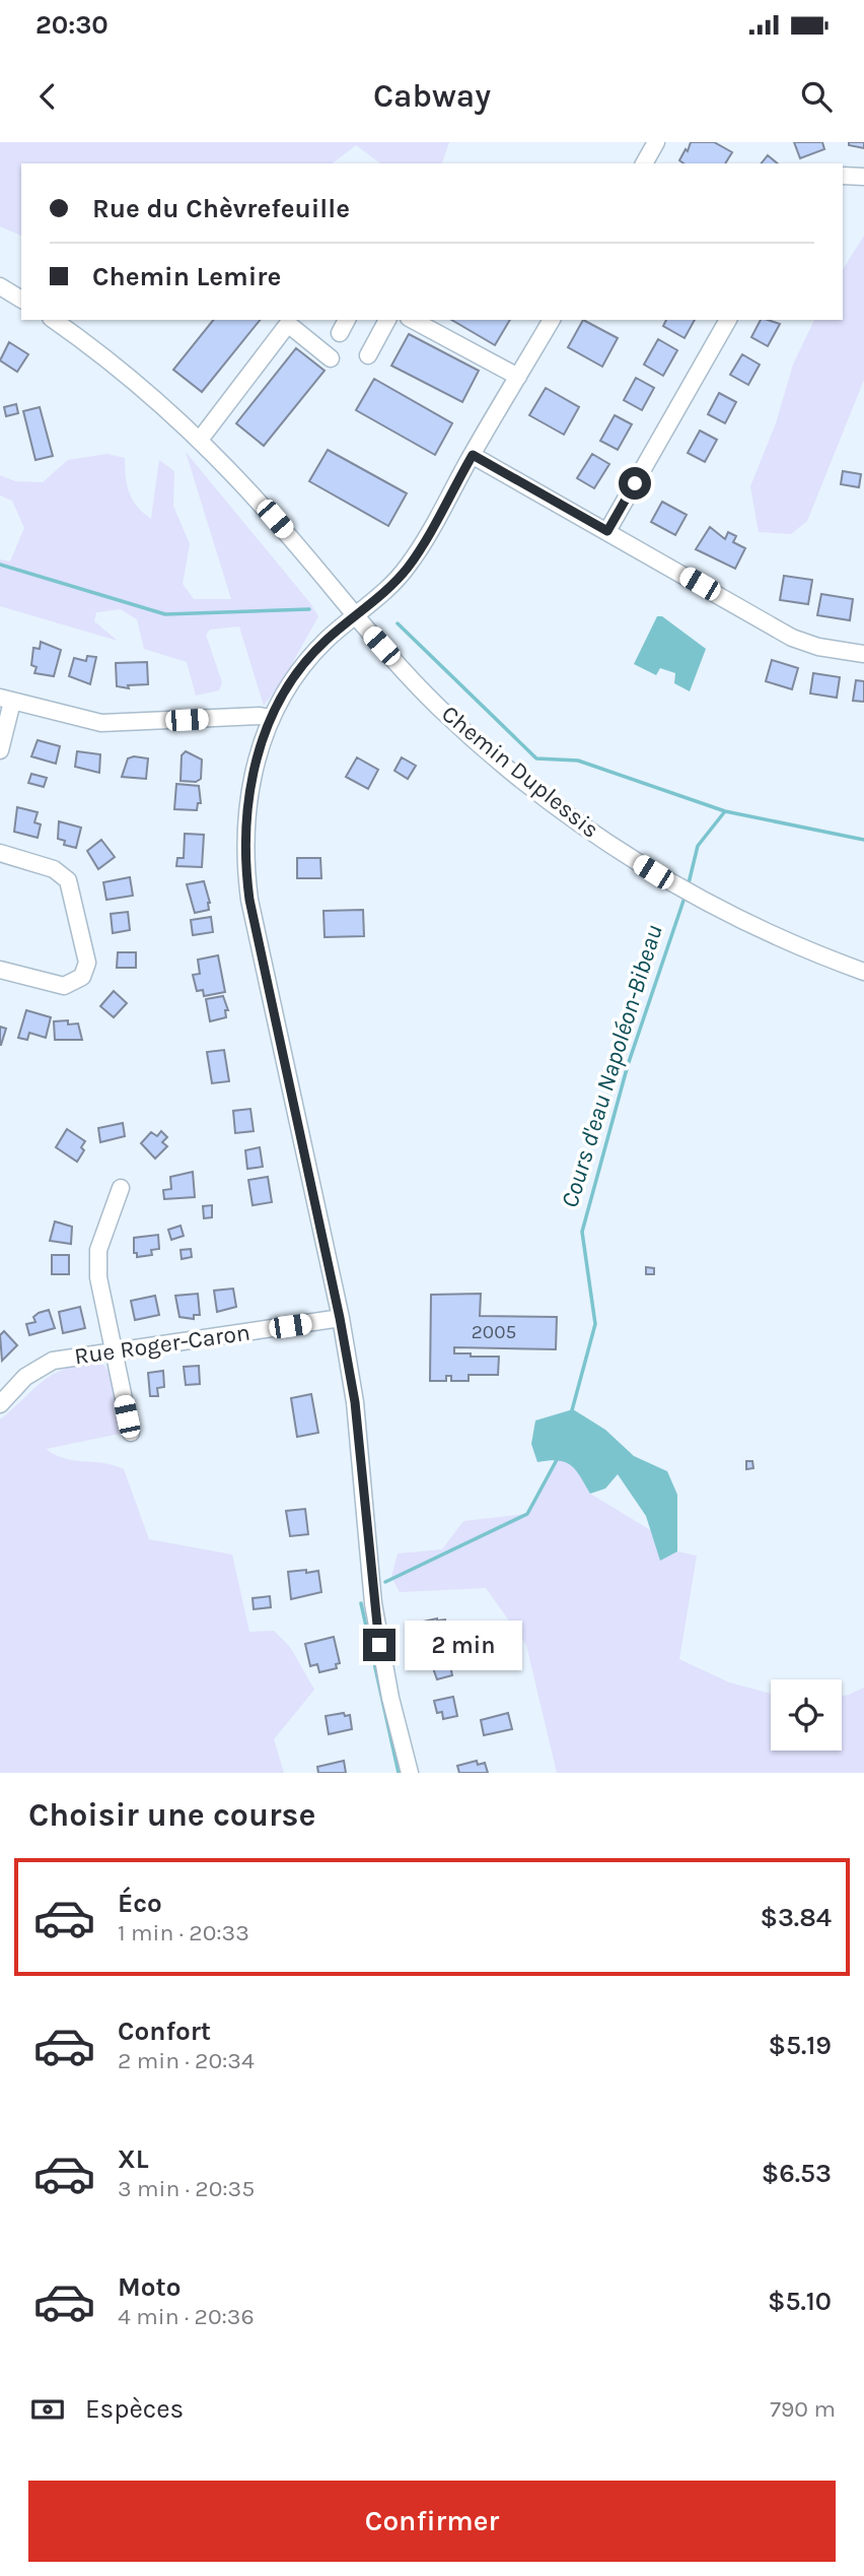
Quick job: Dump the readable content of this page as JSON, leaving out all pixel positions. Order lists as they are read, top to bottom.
{
  "streets": {
    "street": ["Chemin Duplessis", "Rue Roger-Caron"]
  },
  "water": ["Cours d'eau Napoléon-Bibeau"],
  "house_numbers": ["2005"],
  "page": {
    "status": "20:30",
    "header": "Cabway",
    "banner": ["Rue du Chèvrefeuille", "Chemin Lemire"],
    "bubble": "2 min",
    "heading": "Choisir une course",
    "list": [
      {
        "name": "Éco",
        "note": "1 min · 20:33",
        "value": "$3.84"
      },
      {
        "name": "Confort",
        "note": "2 min · 20:34",
        "value": "$5.19"
      },
      {
        "name": "XL",
        "note": "3 min · 20:35",
        "value": "$6.53"
      },
      {
        "name": "Moto",
        "note": "4 min · 20:36",
        "value": "$5.10"
      }
    ],
    "pay": ["Espèces", "790 m"],
    "buttons": "Confirmer"
  }
}
